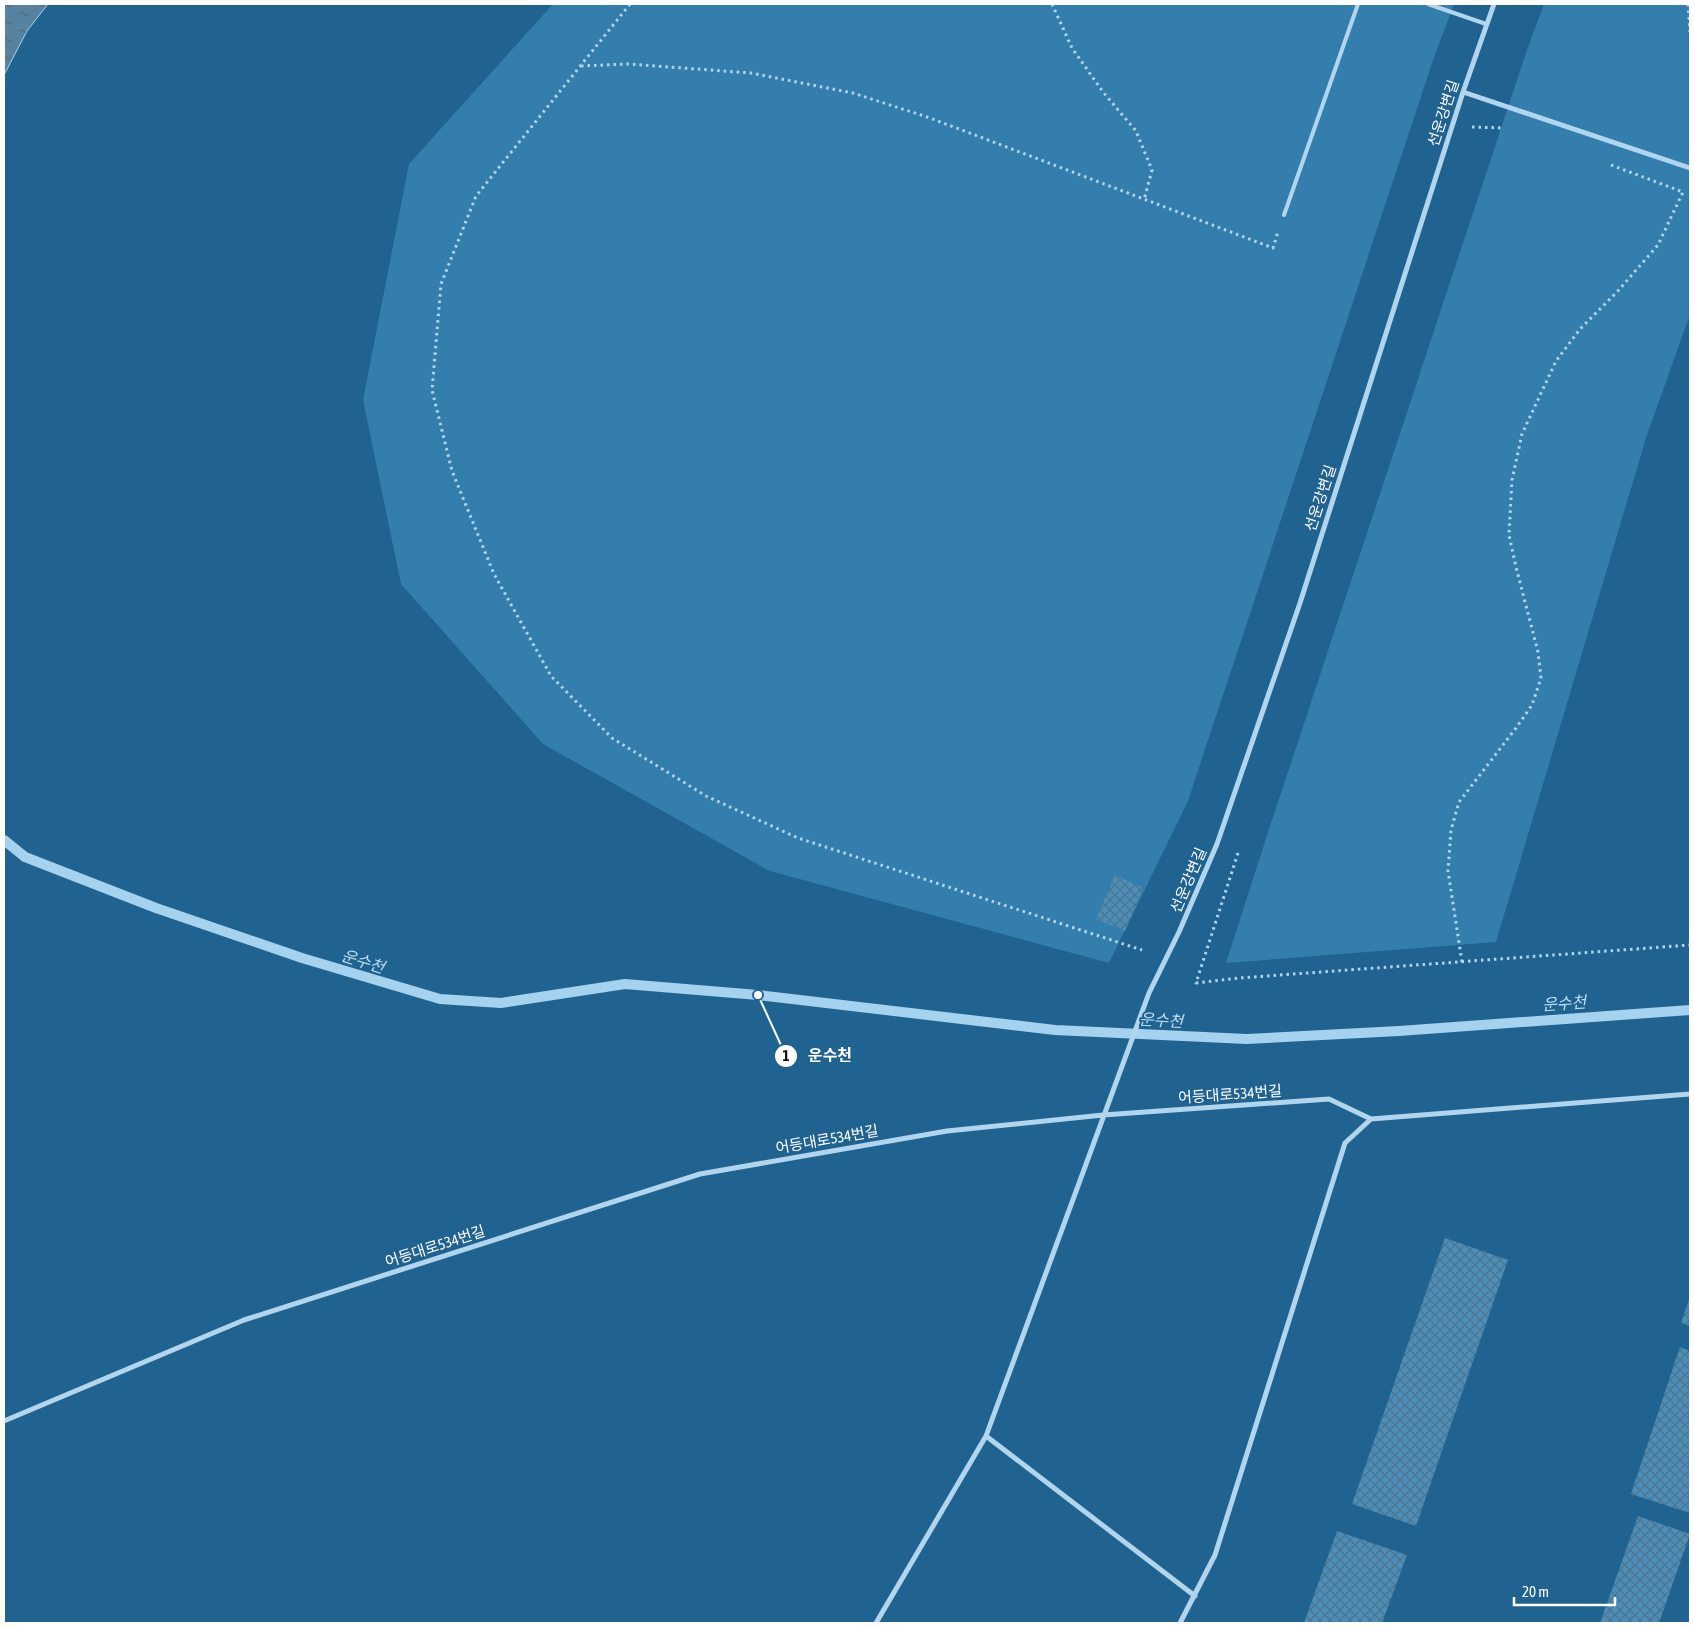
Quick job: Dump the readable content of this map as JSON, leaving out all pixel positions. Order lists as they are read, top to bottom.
{
  "streets": {
    "street": ["선운강변길", "어등대로534번길"]
  },
  "crossings": [
    ["선운강변길", "어등대로534번길"]
  ],
  "water": ["운수천"],
  "places": ["운수천"],
  "scale_bar": "20 m"
}
